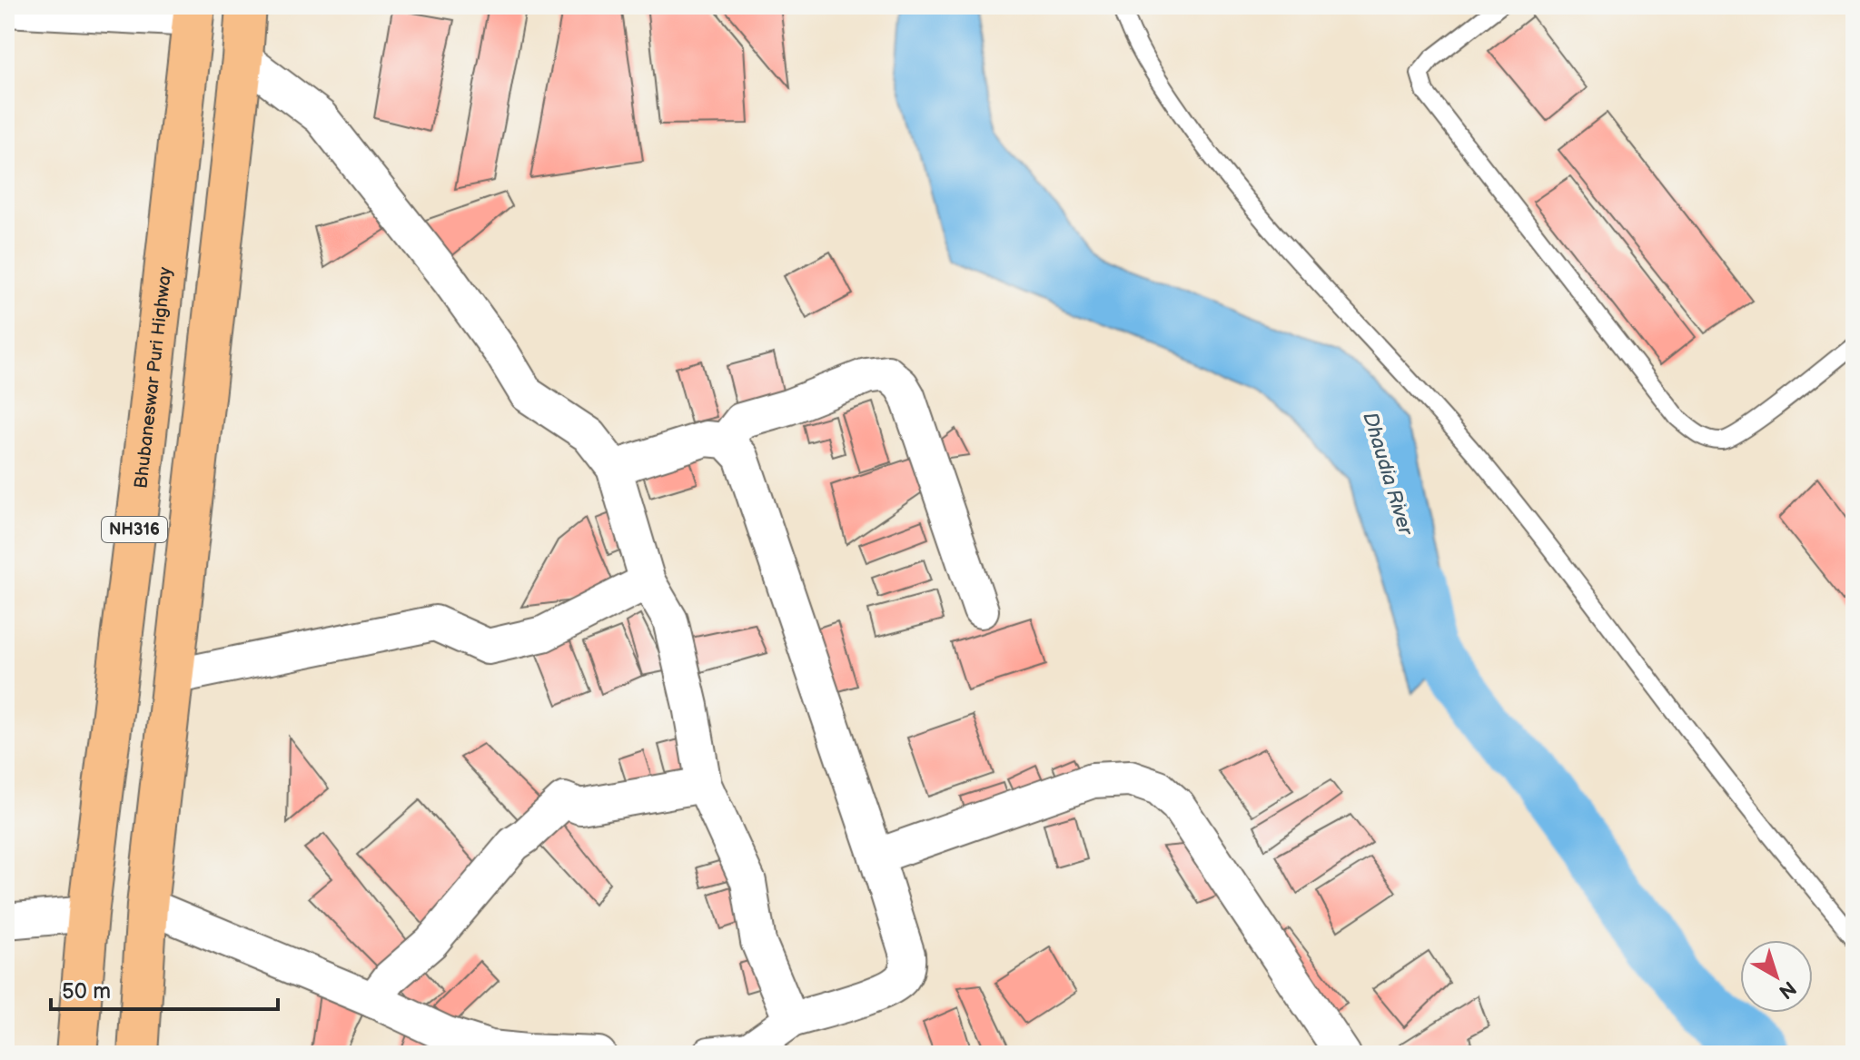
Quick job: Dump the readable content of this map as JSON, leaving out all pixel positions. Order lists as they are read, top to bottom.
{
  "streets": {
    "highway": ["Bhubaneswar Puri Highway", "NH316"]
  },
  "water": ["Dhaudia River"],
  "scale_bar": "50 m",
  "north": "bottom right"
}
